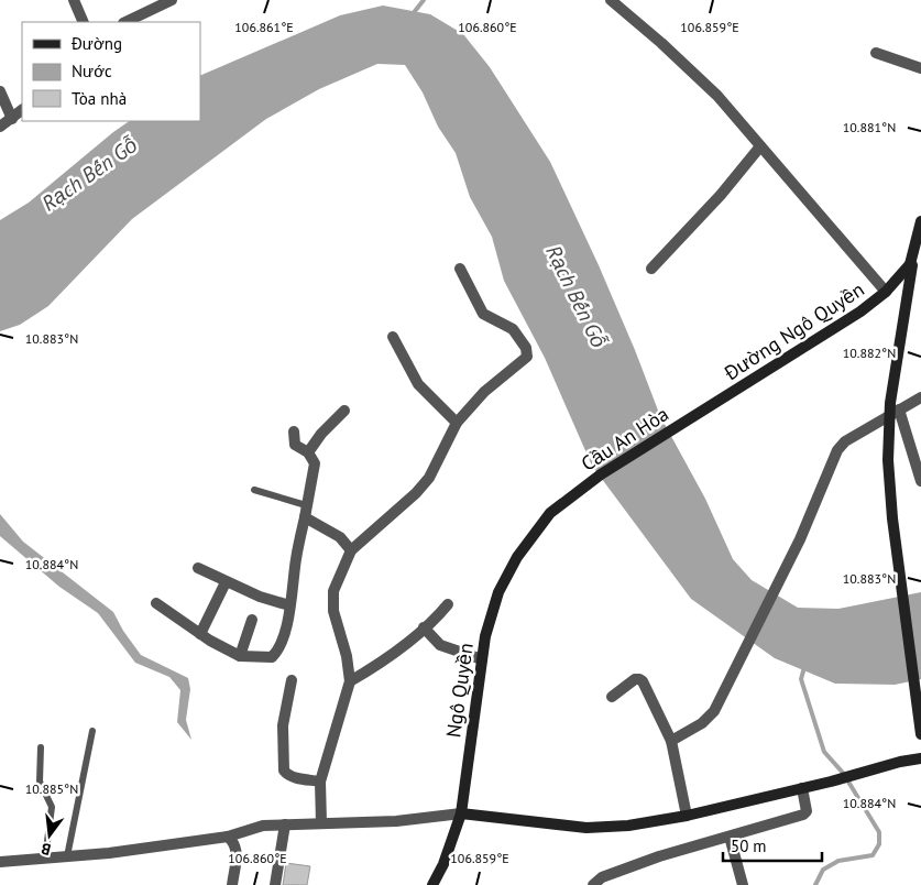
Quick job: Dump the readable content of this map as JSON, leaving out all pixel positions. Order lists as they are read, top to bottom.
{
  "streets": {
    "street": ["Đường Ngô Quyền", "Cầu An Hòa", "Ngô Quyền"]
  },
  "crossings": [
    ["Đường Ngô Quyền", "Cầu An Hòa"],
    ["Cầu An Hòa", "Ngô Quyền"]
  ],
  "water": ["Rạch Bến Gỗ"],
  "legend": ["Đường", "Nước", "Tòa nhà"],
  "scale_bar": "50 m",
  "north": "bottom",
  "coordinates": [
    "106.861°E",
    "106.860°E",
    "106.859°E",
    "10.881°N",
    "10.883°N",
    "10.882°N",
    "10.884°N",
    "10.885°N"
  ]
}
